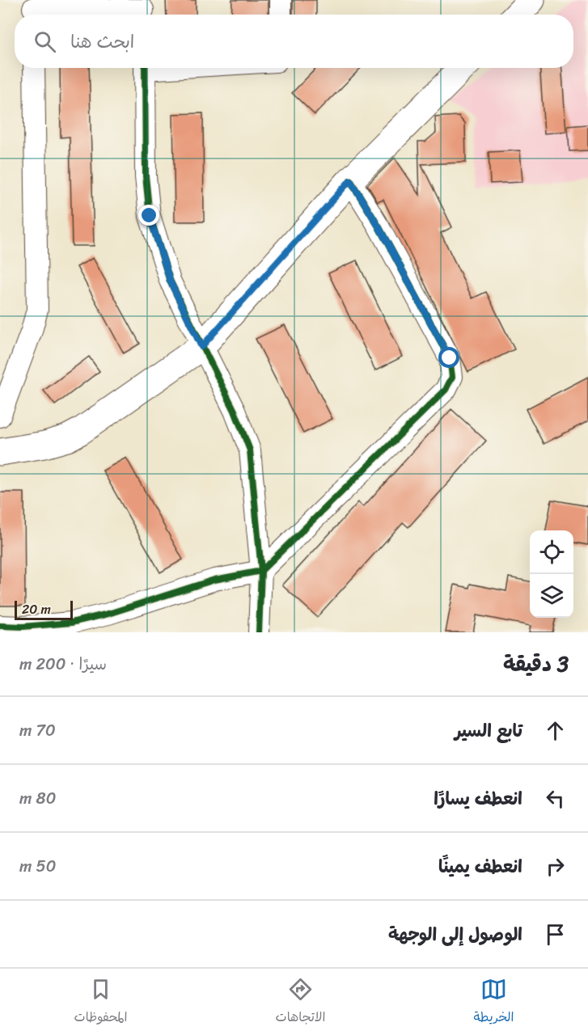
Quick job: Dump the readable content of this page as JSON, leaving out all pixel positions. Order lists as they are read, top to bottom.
{
  "scale_bar": "20 m",
  "page": {
    "search": "ابحث هنا",
    "scale": "20 m",
    "heading": ["3 دقيقة", "سيرًا · 200 m"],
    "list": [
      ["تابع السير", "70 m"],
      ["انعطف يسارًا", "80 m"],
      ["انعطف يمينًا", "50 m"],
      "الوصول إلى الوجهة"
    ],
    "nav": ["الخريطة", "الاتجاهات", "المحفوظات"]
  }
}
